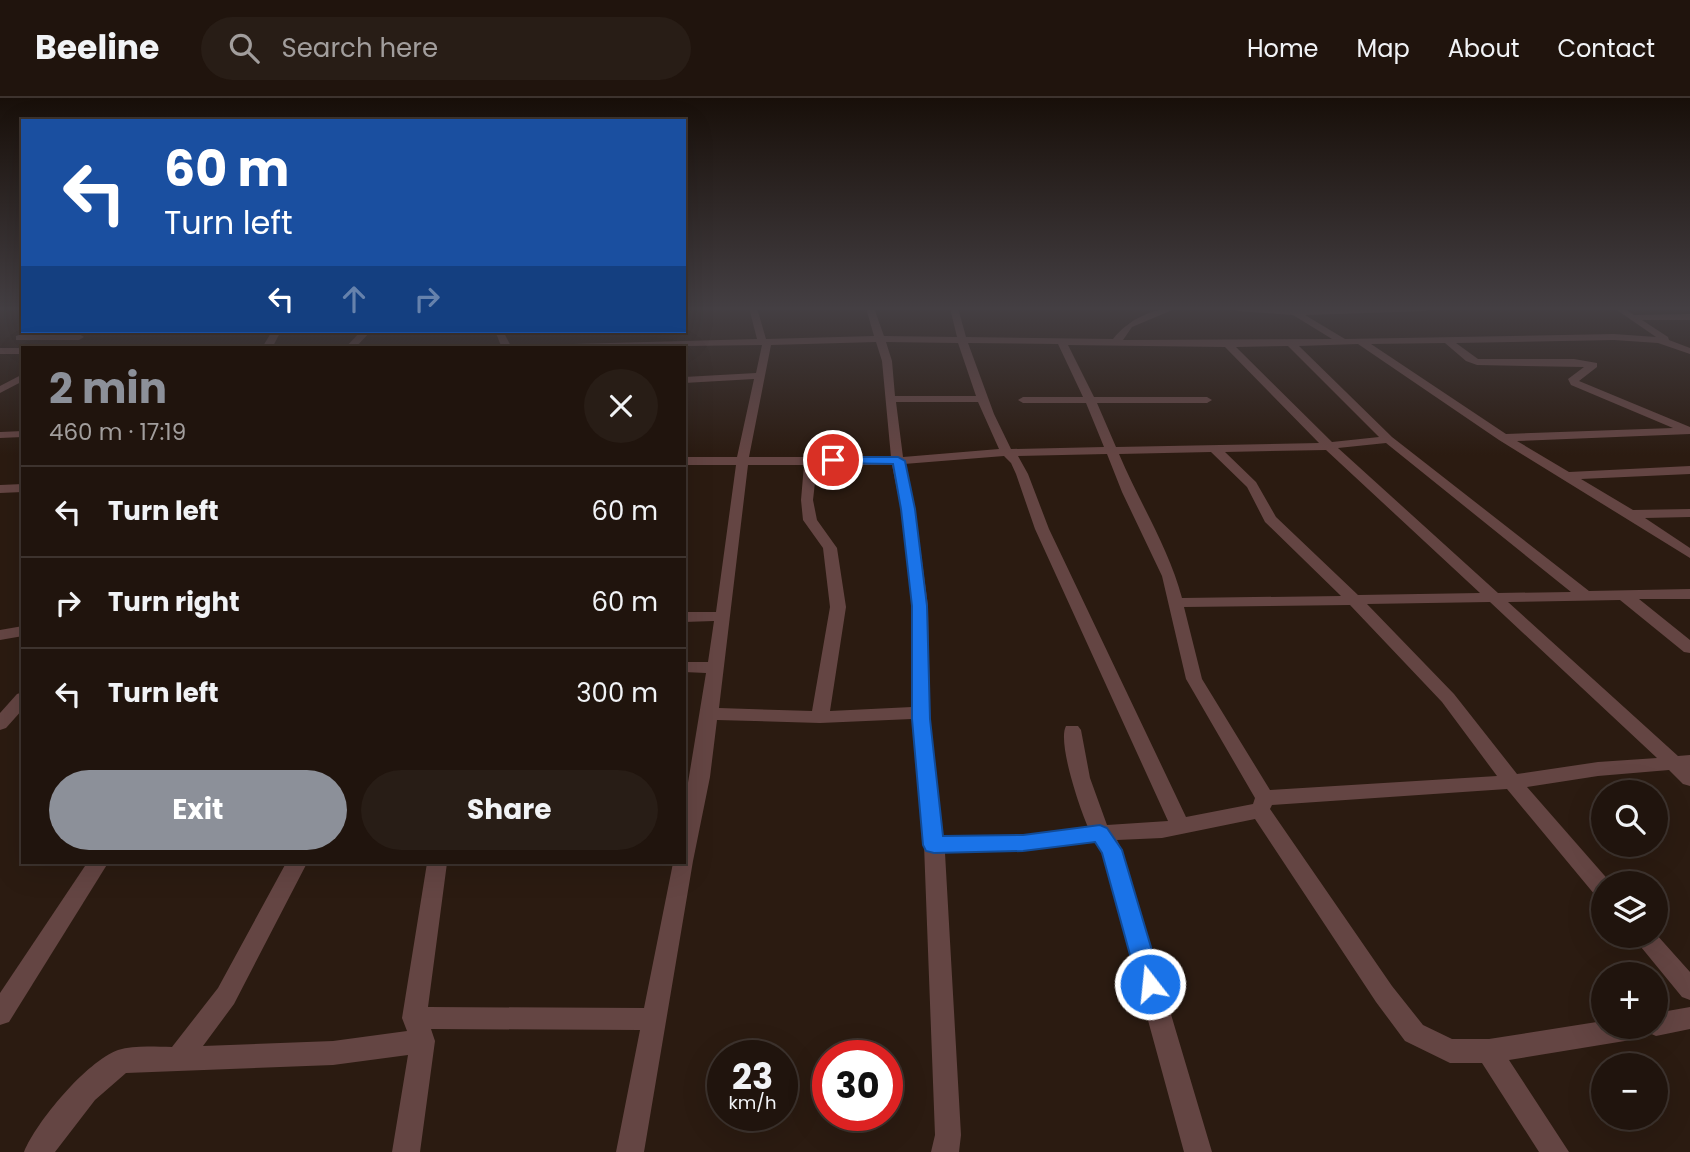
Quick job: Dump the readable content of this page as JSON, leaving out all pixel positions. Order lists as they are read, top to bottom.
{
  "page": {
    "header": "Beeline",
    "search": "Search here",
    "nav": [
      "Home",
      "Map",
      "About",
      "Contact"
    ],
    "turn": ["60 m", "Turn left"],
    "heading": ["2 min", "460 m · 17:19"],
    "list": [
      {
        "name": "Turn left",
        "value": "60 m"
      },
      {
        "name": "Turn right",
        "value": "60 m"
      },
      {
        "name": "Turn left",
        "value": "300 m"
      }
    ],
    "buttons": ["Exit", "Share"],
    "map_buttons": ["+", "−"],
    "speed": "23 km/h",
    "limit": "30"
  }
}
